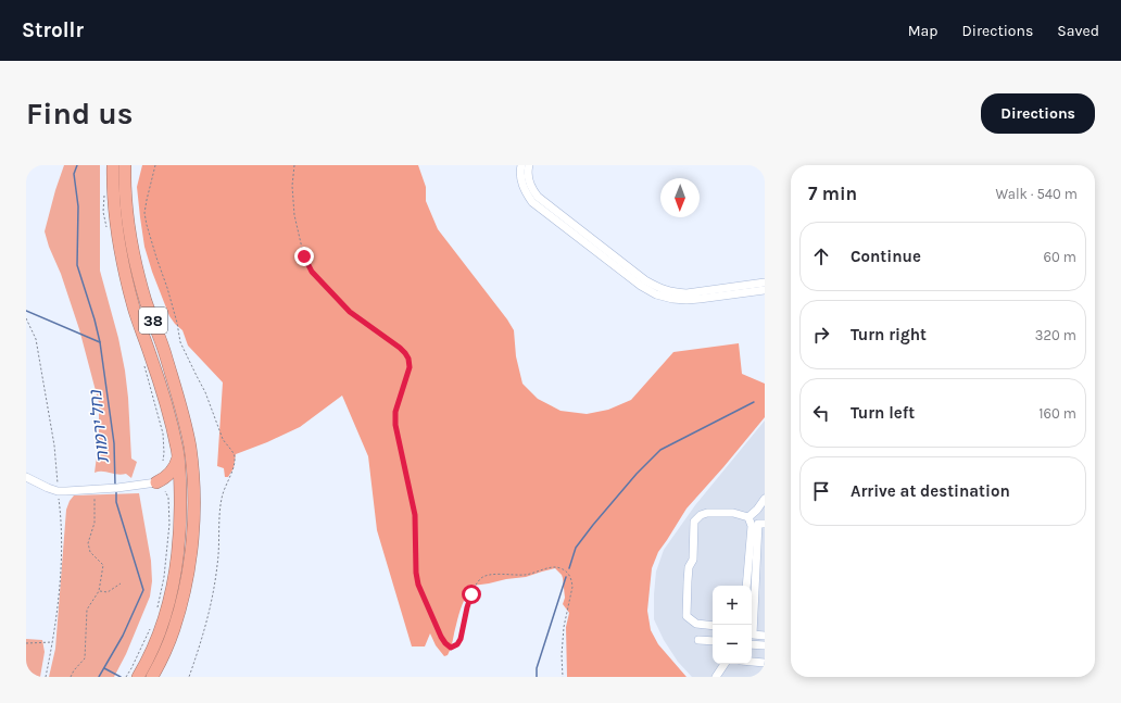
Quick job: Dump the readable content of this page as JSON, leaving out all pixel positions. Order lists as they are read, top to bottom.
{
  "streets": {
    "highway": ["38"]
  },
  "water": ["נחל ירמות"],
  "north": "bottom",
  "page": {
    "header": "Strollr",
    "nav": ["Map", "Directions", "Saved"],
    "buttons": "Directions",
    "title": "Find us",
    "heading": ["7 min", "Walk · 540 m"],
    "list": [
      ["Continue", "60 m"],
      ["Turn right", "320 m"],
      ["Turn left", "160 m"],
      "Arrive at destination"
    ],
    "map_buttons": ["+", "−"]
  }
}
